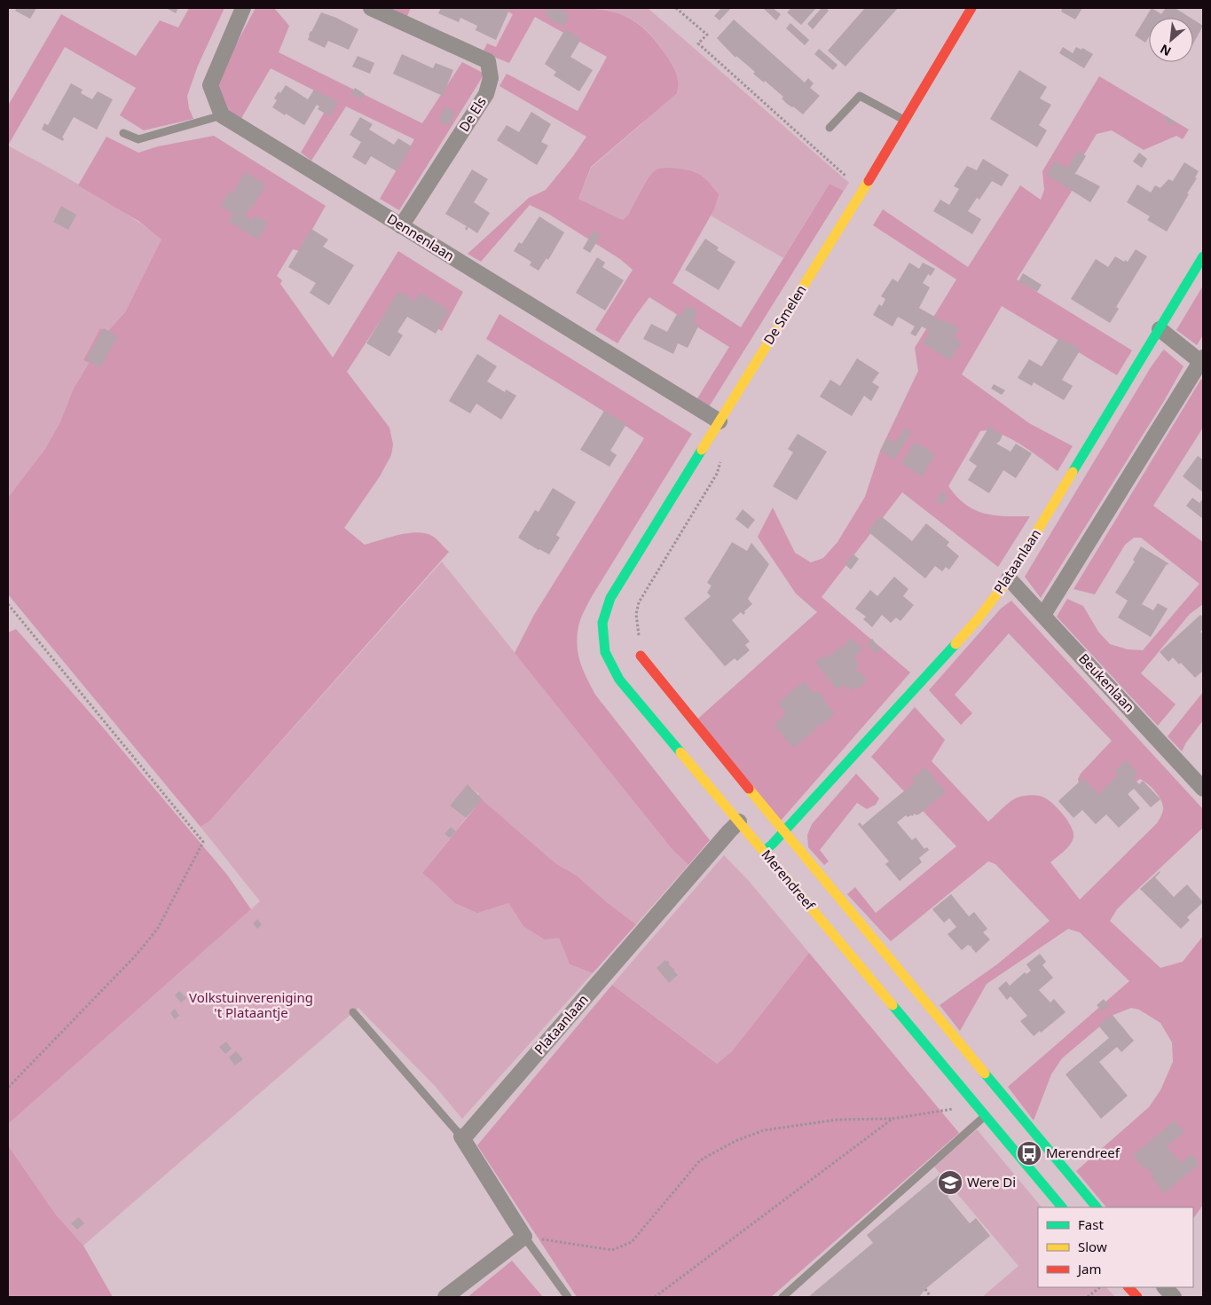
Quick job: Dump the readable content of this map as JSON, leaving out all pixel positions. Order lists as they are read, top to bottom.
{
  "streets": {
    "street": [
      "De Els",
      "Dennenlaan",
      "De Smelen",
      "Plataanlaan",
      "Beukenlaan",
      "Merendreef"
    ]
  },
  "crossings": [
    ["De Els", "Dennenlaan"],
    ["Dennenlaan", "De Smelen"],
    ["De Smelen", "Merendreef"],
    ["Plataanlaan", "Beukenlaan"],
    ["Plataanlaan", "Merendreef"]
  ],
  "parks": ["Volkstuinvereniging 't Plataantje"],
  "places": {
    "bus stop": ["Merendreef"],
    "school or university": ["Were Di"]
  },
  "legend": ["Fast", "Slow", "Jam"],
  "north": "bottom left"
}
